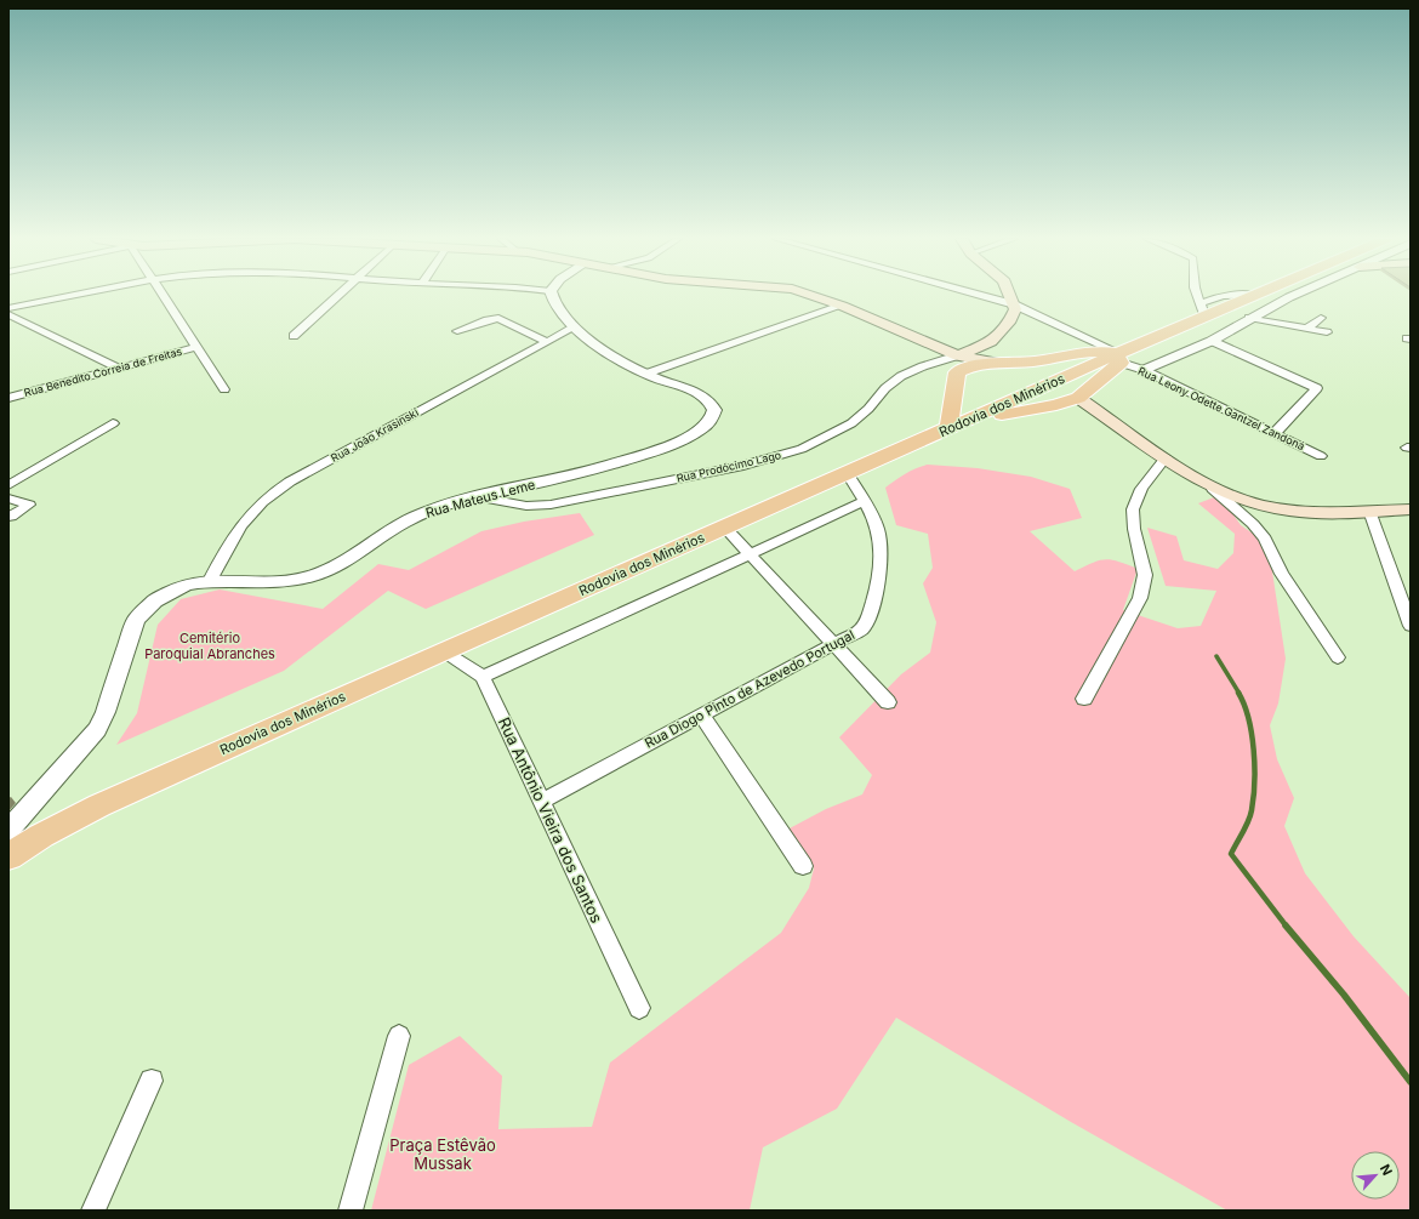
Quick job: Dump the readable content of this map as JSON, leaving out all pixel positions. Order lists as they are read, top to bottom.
{
  "streets": {
    "main road": ["Rodovia dos Minérios", "Rua Prodócimo Lago"],
    "street": [
      "Rua Benedito Correia de Freitas",
      "Rua Leony Odette Gantzel Zandoná",
      "Rua João Krasinski",
      "Rua Mateus Leme",
      "Rua Diogo Pinto de Azevedo Portugal",
      "Rua Antônio Vieira dos Santos"
    ]
  },
  "crossings": [
    ["Rodovia dos Minérios", "Rua Leony Odette Gantzel Zandoná"],
    ["Rodovia dos Minérios", "Rua Diogo Pinto de Azevedo Portugal"],
    ["Rua Leony Odette Gantzel Zandoná", "Rua Prodócimo Lago"],
    ["Rua João Krasinski", "Rua Mateus Leme"],
    ["Rua Prodócimo Lago", "Rua Mateus Leme"],
    ["Rua Diogo Pinto de Azevedo Portugal", "Rua Antônio Vieira dos Santos"]
  ],
  "parks": ["Cemitério Paroquial Abranches", "Praça Estêvão Mussak"],
  "north": "top right"
}
